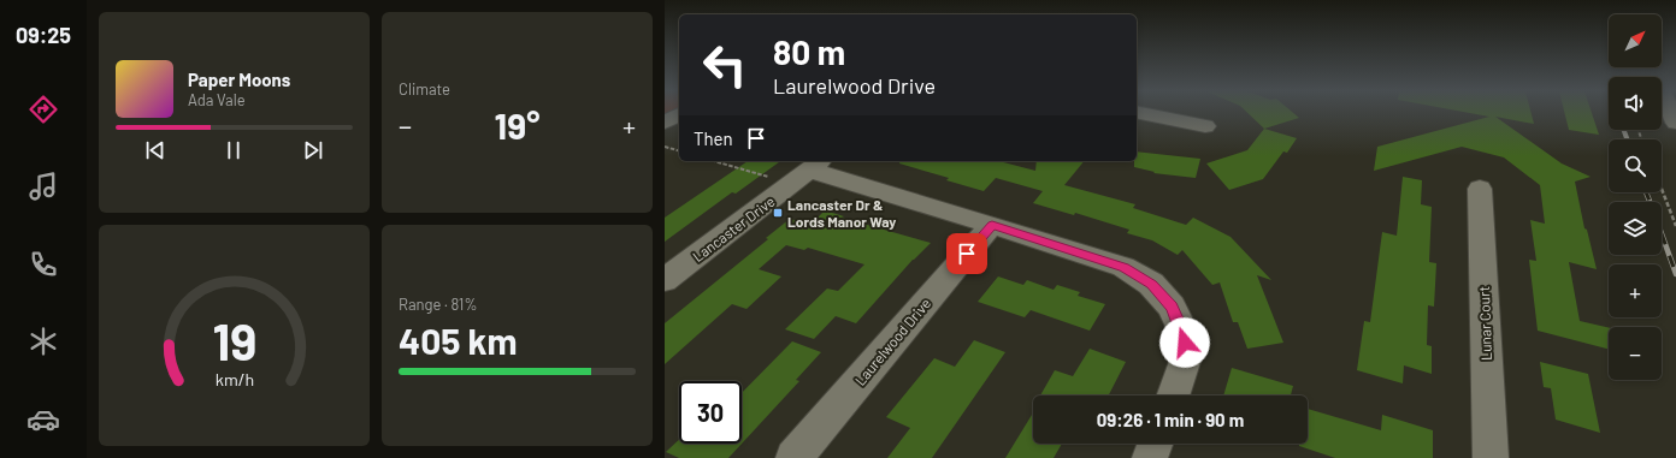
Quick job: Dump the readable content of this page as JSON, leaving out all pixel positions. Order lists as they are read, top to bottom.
{
  "streets": {
    "street": ["Lancaster Drive", "Lunar Court", "Laurelwood Drive"]
  },
  "places": {
    "transit": ["Lancaster Dr & Lords Manor Way"]
  },
  "north": "top right",
  "page": {
    "tabs": "09:25",
    "tile": [
      "Climate",
      ["Range · 81%", "405 km"]
    ],
    "map_buttons": ["+", "−"],
    "turn": ["80 m", "Laurelwood Drive"],
    "song": ["Paper Moons", "Ada Vale"],
    "heat": ["−", "19°", "+"],
    "then": "Then",
    "limit": "30",
    "trip": "09:26 · 1 min · 90 m",
    "gauge": ["19", "km/h"]
  }
}
